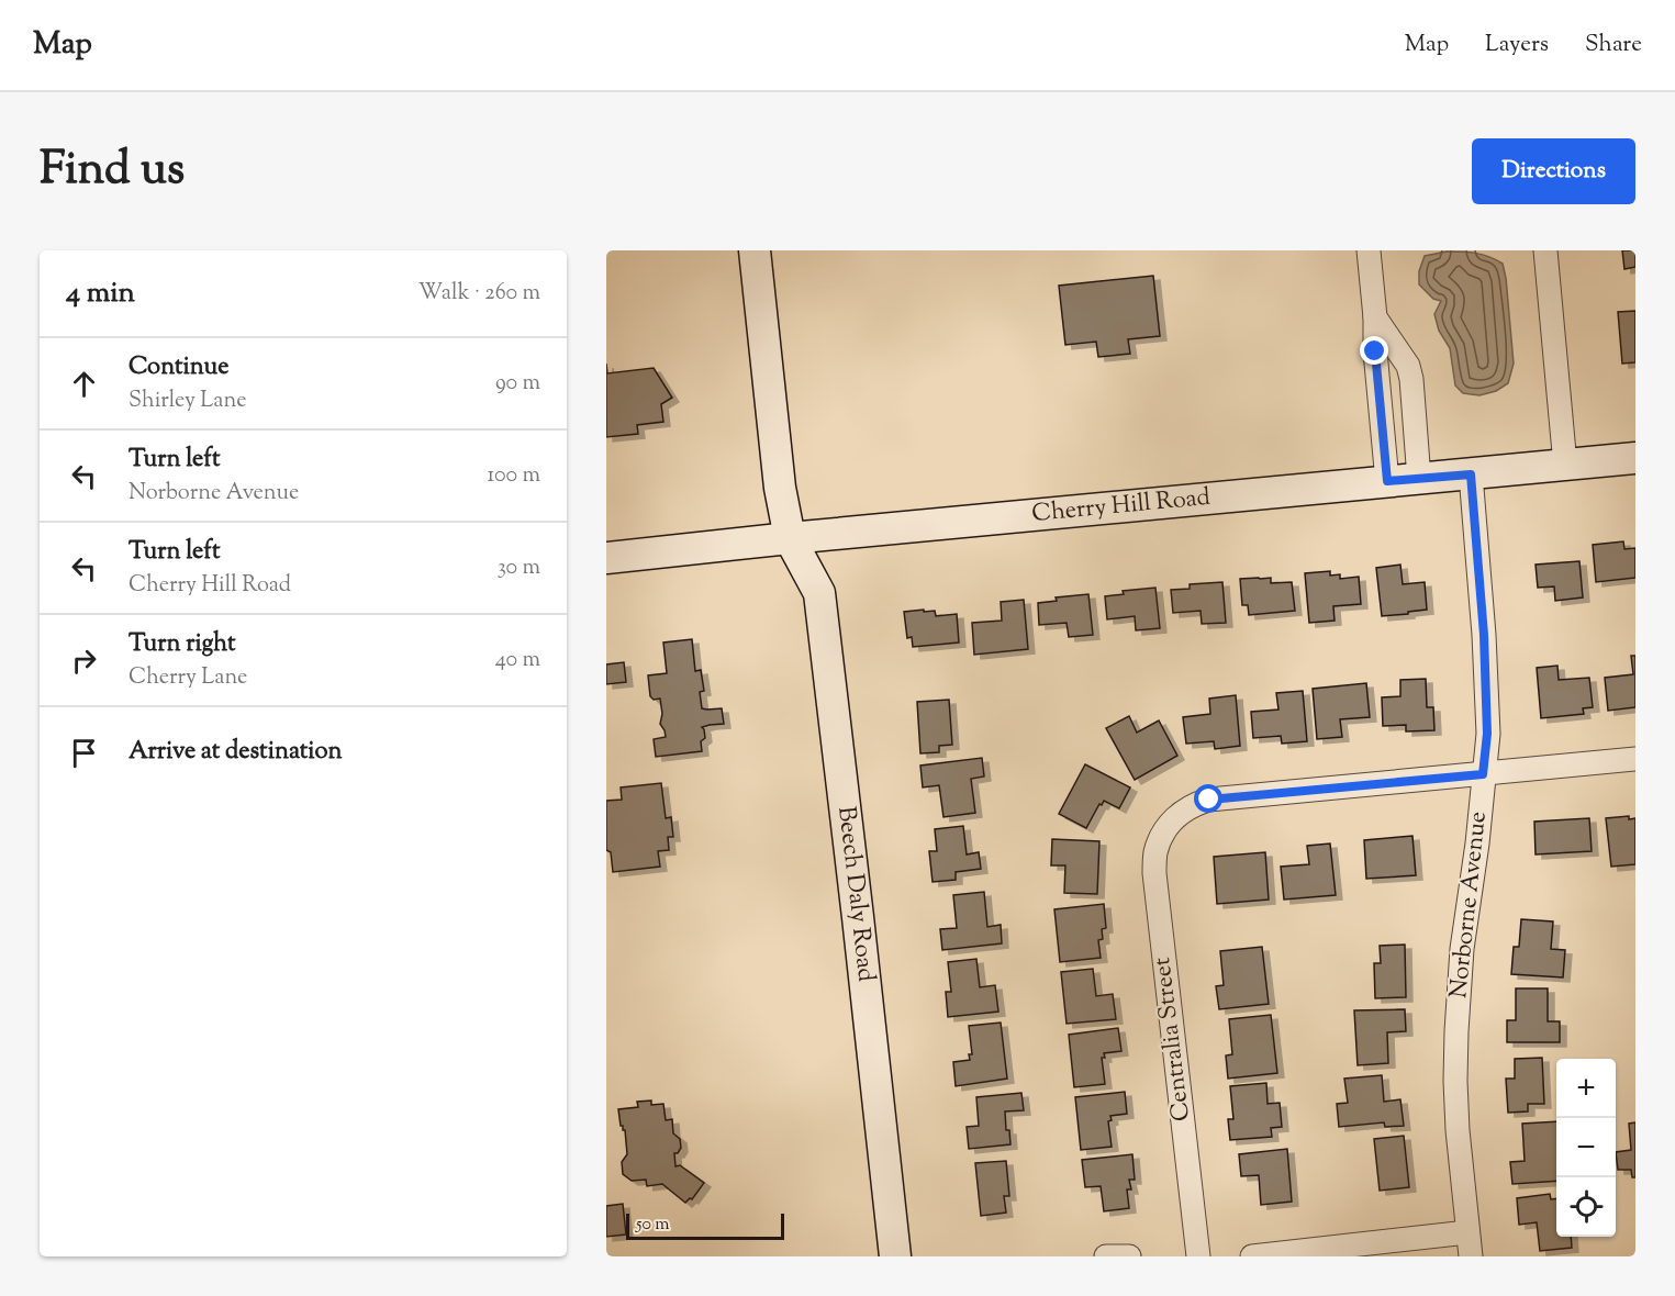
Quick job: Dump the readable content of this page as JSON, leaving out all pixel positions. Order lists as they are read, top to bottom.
{
  "streets": {
    "main road": ["Cherry Hill Road", "Beech Daly Road"],
    "street": ["Norborne Avenue", "Centralia Street"]
  },
  "crossings": [
    ["Cherry Hill Road", "Beech Daly Road"],
    ["Cherry Hill Road", "Norborne Avenue"],
    ["Norborne Avenue", "Centralia Street"]
  ],
  "scale_bar": "50 m",
  "page": {
    "header": "Map",
    "nav": ["Map", "Layers", "Share"],
    "title": "Find us",
    "buttons": "Directions",
    "heading": ["4 min", "Walk · 260 m"],
    "list": [
      ["Continue", "Shirley Lane", "90 m"],
      ["Turn left", "Norborne Avenue", "100 m"],
      ["Turn left", "Cherry Hill Road", "30 m"],
      ["Turn right", "Cherry Lane", "40 m"],
      "Arrive at destination"
    ],
    "map_buttons": ["+", "−"],
    "scale": "50 m"
  }
}
